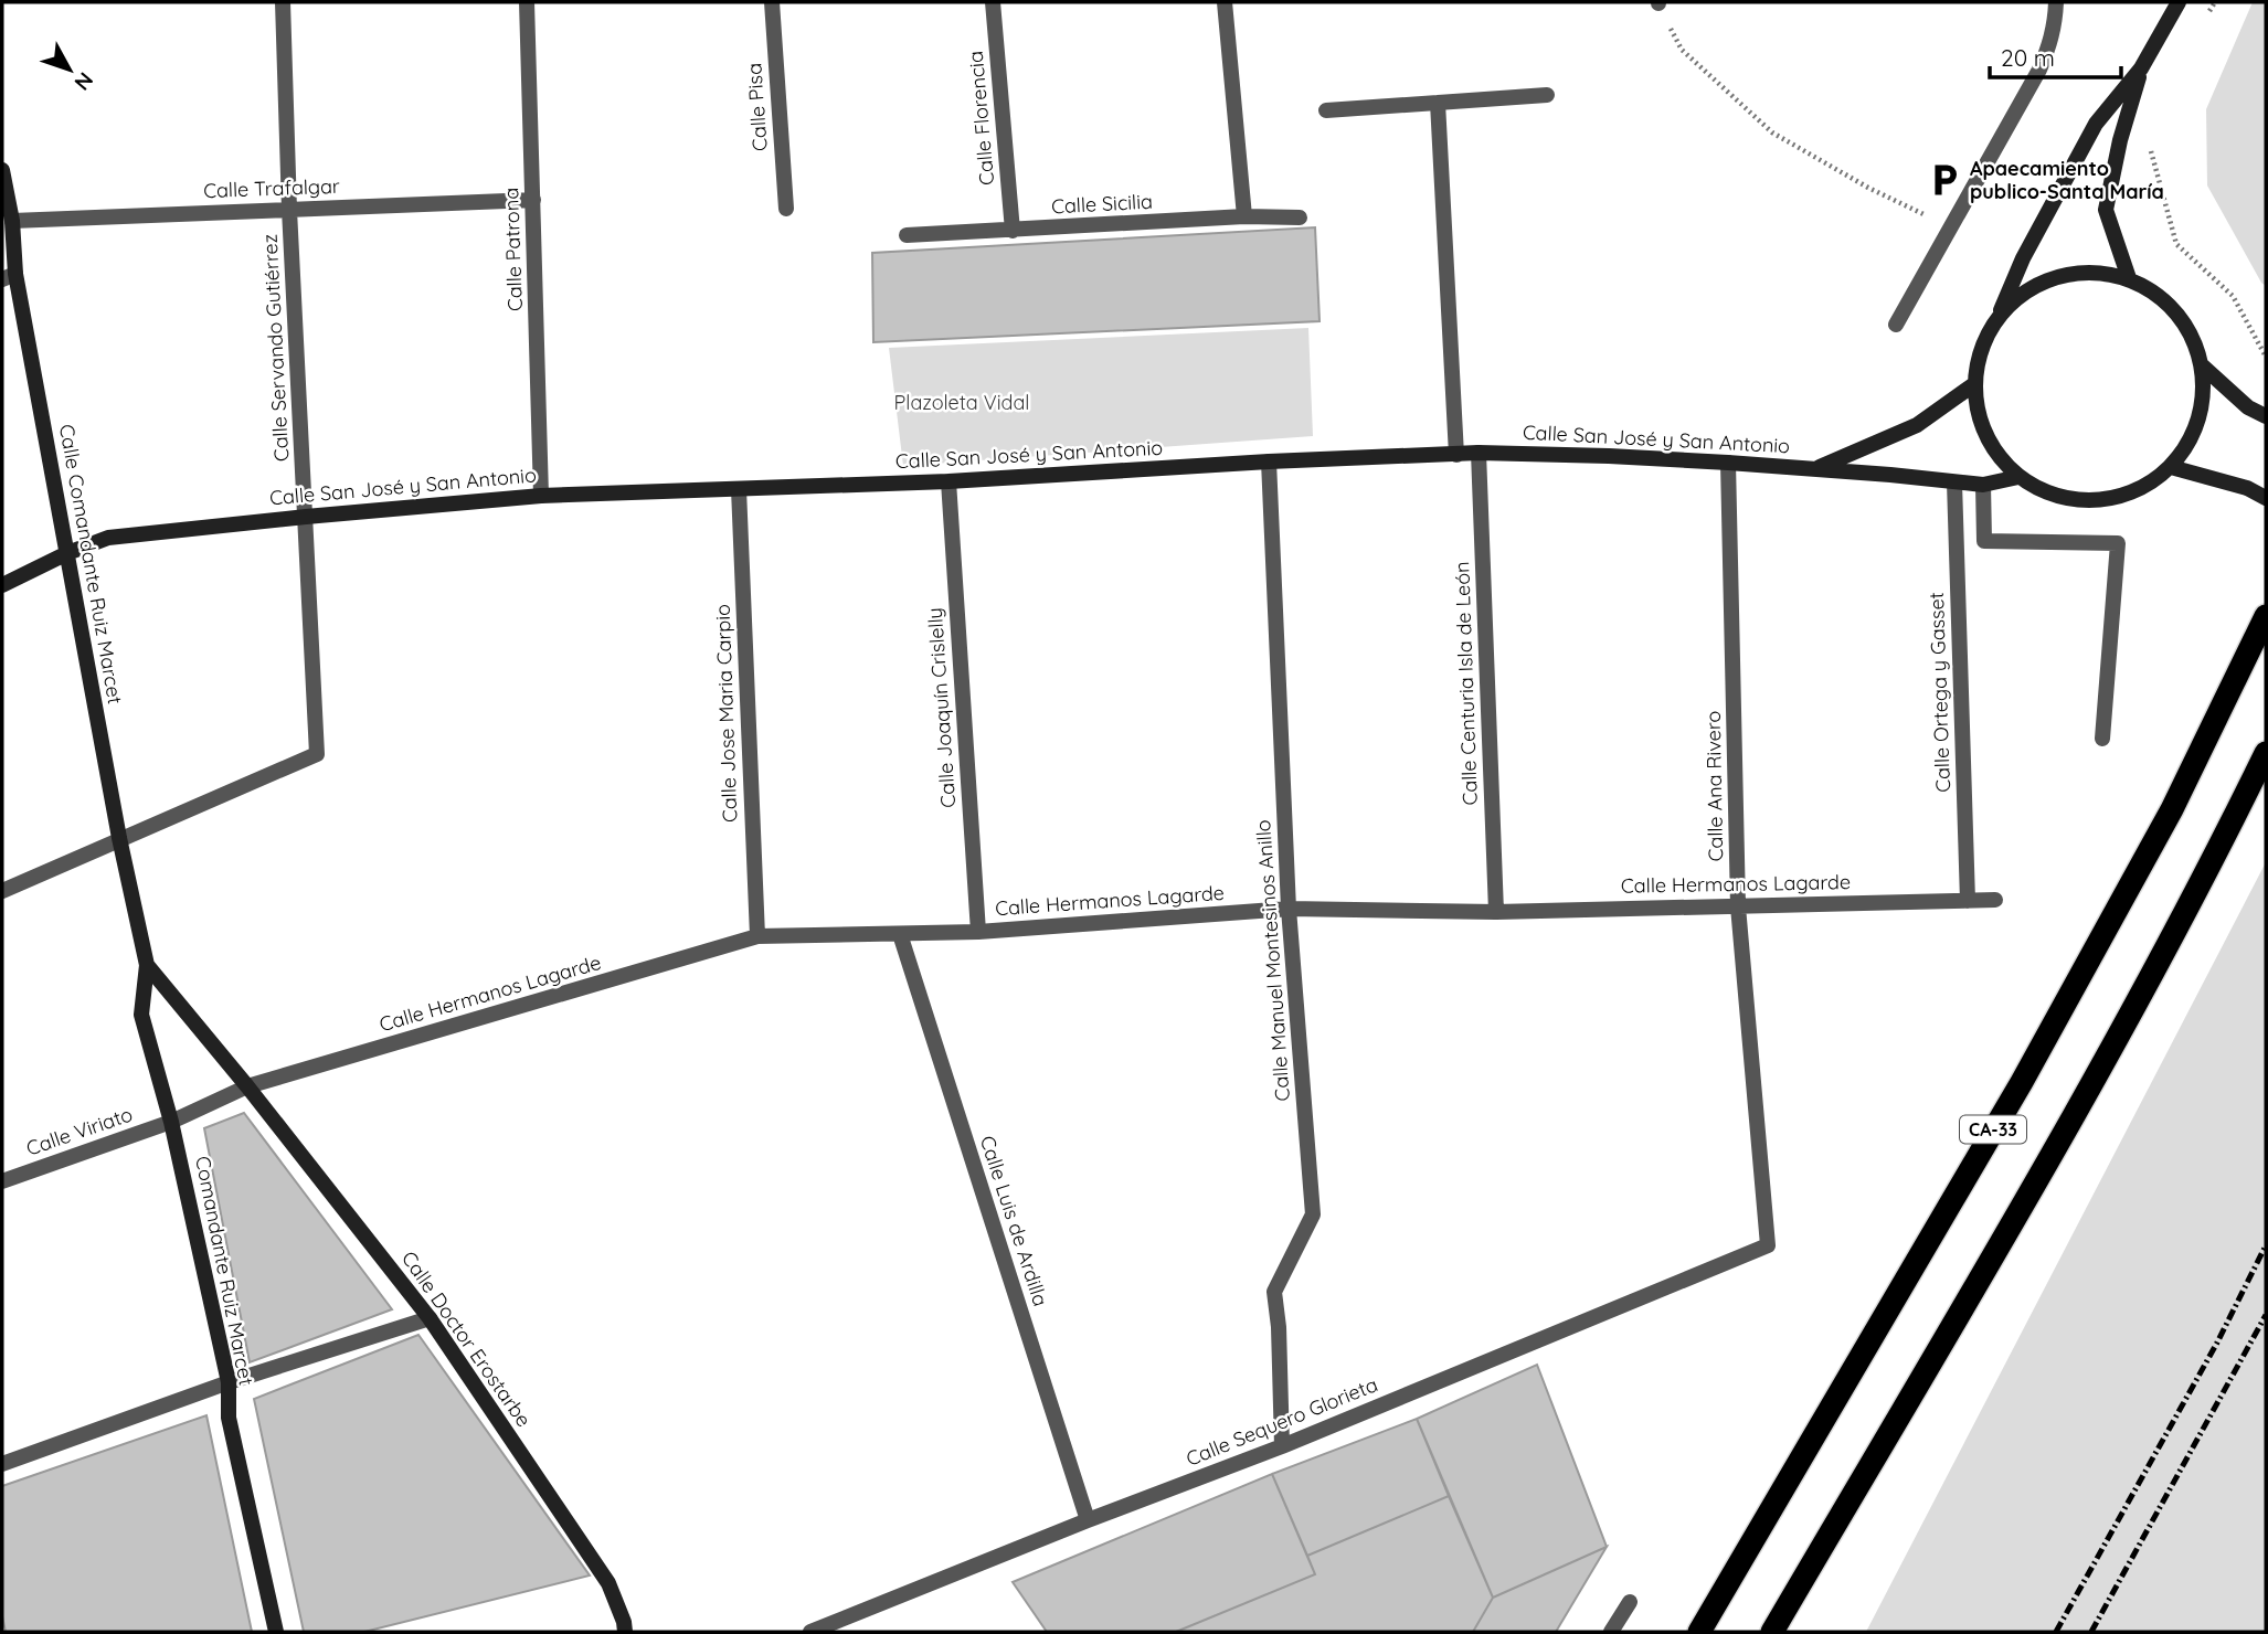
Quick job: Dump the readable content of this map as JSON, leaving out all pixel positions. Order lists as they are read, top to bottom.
{
  "streets": {
    "highway": ["CA-33"],
    "street": [
      "Calle Pisa",
      "Calle Florencia",
      "Calle Trafalgar",
      "Calle Sicilia",
      "Calle Patrona",
      "Calle Servando Gutiérrez",
      "Calle San José y San Antonio",
      "Calle Comandante Ruiz Marcet",
      "Calle Centuria Isla de León",
      "Calle Ortega y Gasset",
      "Calle Joaquín Crislelly",
      "Calle Jose Maria Carpio",
      "Calle Ana Rivero",
      "Calle Hermanos Lagarde",
      "Calle Manuel Montesinos Anillo",
      "Calle Viriato",
      "Calle Luis de Ardilla",
      "Comandante Ruiz Marcet",
      "Calle Doctor Erostarbe",
      "Calle Sequero Glorieta"
    ]
  },
  "crossings": [
    ["Calle Florencia", "Calle Sicilia"],
    ["Calle Trafalgar", "Calle Patrona"],
    ["Calle Trafalgar", "Calle Servando Gutiérrez"],
    ["Calle Trafalgar", "Calle Comandante Ruiz Marcet"],
    ["Calle Patrona", "Calle San José y San Antonio"],
    ["Calle Servando Gutiérrez", "Calle San José y San Antonio"],
    ["Calle Servando Gutiérrez", "Calle Comandante Ruiz Marcet"],
    ["Calle San José y San Antonio", "Calle Comandante Ruiz Marcet"],
    ["Calle San José y San Antonio", "Calle Centuria Isla de León"],
    ["Calle San José y San Antonio", "Calle Joaquín Crislelly"],
    ["Calle San José y San Antonio", "Calle Jose Maria Carpio"],
    ["Calle San José y San Antonio", "Calle Ana Rivero"],
    ["Calle San José y San Antonio", "Calle Manuel Montesinos Anillo"],
    ["Calle Comandante Ruiz Marcet", "Comandante Ruiz Marcet"],
    ["Calle Comandante Ruiz Marcet", "Calle Doctor Erostarbe"],
    ["Calle Centuria Isla de León", "Calle Hermanos Lagarde"],
    ["Calle Ortega y Gasset", "Calle Hermanos Lagarde"],
    ["Calle Joaquín Crislelly", "Calle Hermanos Lagarde"],
    ["Calle Jose Maria Carpio", "Calle Hermanos Lagarde"],
    ["Calle Ana Rivero", "Calle Hermanos Lagarde"],
    ["Calle Ana Rivero", "Calle Sequero Glorieta"],
    ["Calle Hermanos Lagarde", "Calle Manuel Montesinos Anillo"],
    ["Calle Hermanos Lagarde", "Calle Viriato"],
    ["Calle Hermanos Lagarde", "Calle Luis de Ardilla"],
    ["Calle Hermanos Lagarde", "Comandante Ruiz Marcet"],
    ["Calle Hermanos Lagarde", "Calle Doctor Erostarbe"],
    ["Calle Manuel Montesinos Anillo", "Calle Sequero Glorieta"],
    ["Calle Viriato", "Comandante Ruiz Marcet"],
    ["Calle Luis de Ardilla", "Calle Sequero Glorieta"],
    ["Comandante Ruiz Marcet", "Calle Doctor Erostarbe"]
  ],
  "parks": ["Plazoleta Vidal"],
  "places": {
    "parking": ["Apaecamiento publico-Santa María"]
  },
  "scale_bar": "20 m",
  "north": "bottom right"
}
